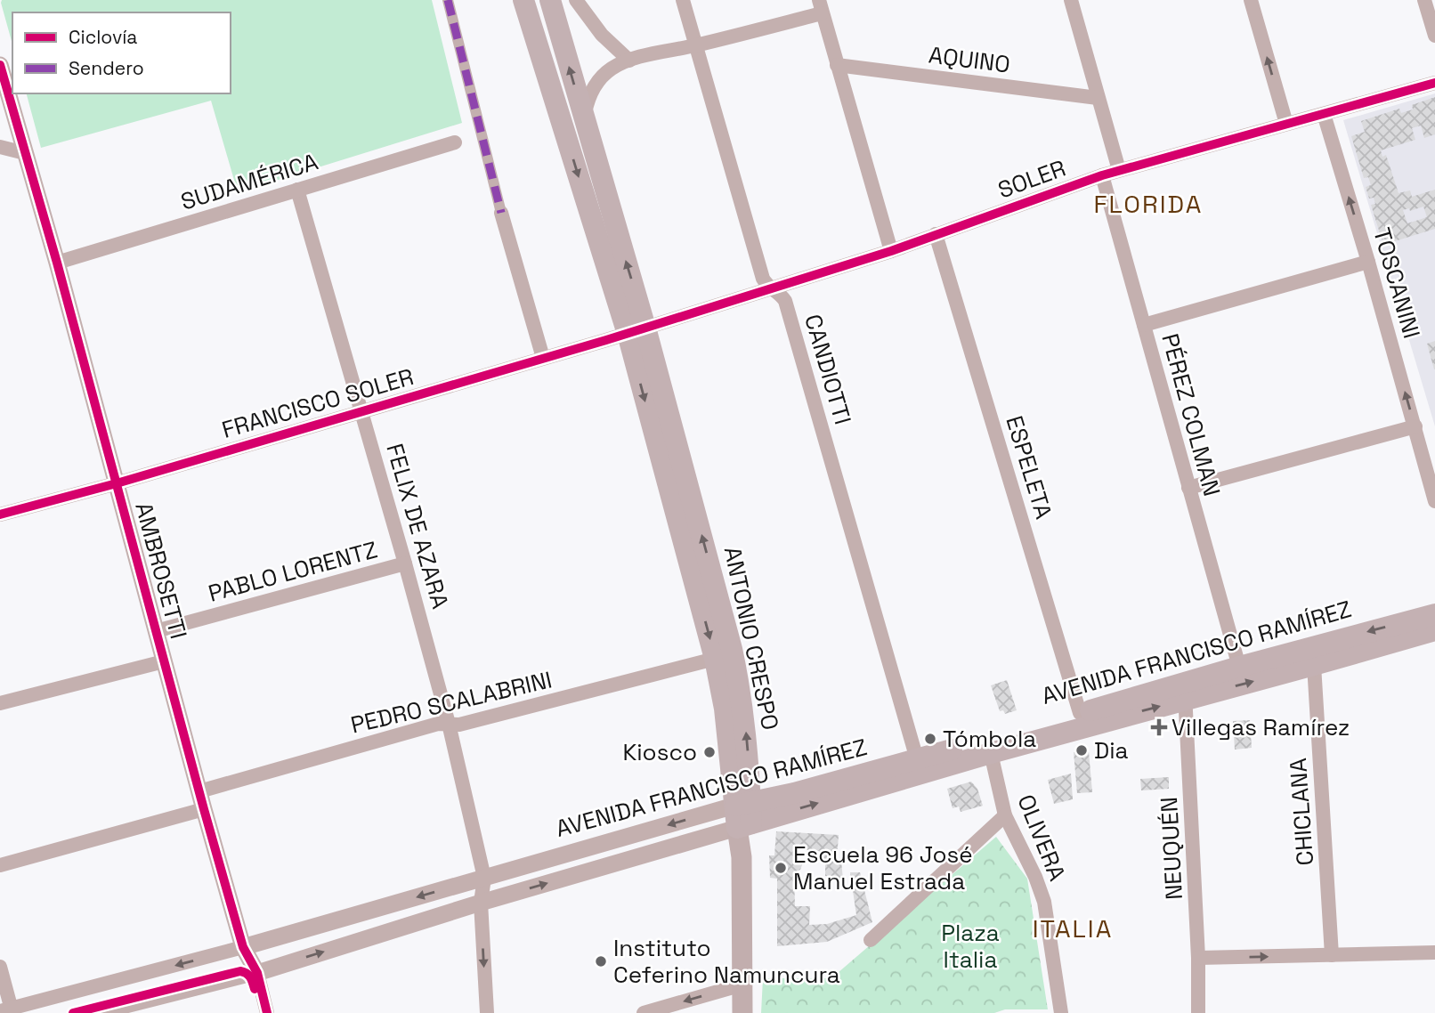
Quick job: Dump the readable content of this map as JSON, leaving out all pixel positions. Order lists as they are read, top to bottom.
{
  "streets": {
    "main road": ["ANTONIO CRESPO", "AVENIDA FRANCISCO RAMÍREZ"],
    "street": [
      "AQUINO",
      "SOLER",
      "SUDAMÉRICA",
      "TOSCANINI",
      "CANDIOTTI",
      "FRANCISCO SOLER",
      "PÉREZ COLMAN",
      "ESPELETA",
      "FELIX DE AZARA",
      "AMBROSETTI",
      "PABLO LORENTZ",
      "PEDRO SCALABRINI",
      "CHICLANA",
      "OLIVERA",
      "NEUQUÉN"
    ]
  },
  "crossings": [
    ["SOLER", "TOSCANINI"],
    ["SOLER", "CANDIOTTI"],
    ["SOLER", "FRANCISCO SOLER"],
    ["SOLER", "PÉREZ COLMAN"],
    ["SOLER", "ESPELETA"],
    ["SOLER", "ANTONIO CRESPO"],
    ["SUDAMÉRICA", "FELIX DE AZARA"],
    ["SUDAMÉRICA", "AMBROSETTI"],
    ["CANDIOTTI", "AVENIDA FRANCISCO RAMÍREZ"],
    ["FRANCISCO SOLER", "FELIX DE AZARA"],
    ["FRANCISCO SOLER", "AMBROSETTI"],
    ["FRANCISCO SOLER", "ANTONIO CRESPO"],
    ["PÉREZ COLMAN", "AVENIDA FRANCISCO RAMÍREZ"],
    ["ESPELETA", "AVENIDA FRANCISCO RAMÍREZ"],
    ["FELIX DE AZARA", "PABLO LORENTZ"],
    ["FELIX DE AZARA", "AVENIDA FRANCISCO RAMÍREZ"],
    ["FELIX DE AZARA", "PEDRO SCALABRINI"],
    ["AMBROSETTI", "PABLO LORENTZ"],
    ["AMBROSETTI", "AVENIDA FRANCISCO RAMÍREZ"],
    ["AMBROSETTI", "PEDRO SCALABRINI"],
    ["ANTONIO CRESPO", "AVENIDA FRANCISCO RAMÍREZ"],
    ["ANTONIO CRESPO", "PEDRO SCALABRINI"],
    ["AVENIDA FRANCISCO RAMÍREZ", "CHICLANA"],
    ["AVENIDA FRANCISCO RAMÍREZ", "OLIVERA"],
    ["AVENIDA FRANCISCO RAMÍREZ", "NEUQUÉN"]
  ],
  "one_way": ["TOSCANINI"],
  "districts": ["FLORIDA", "ITALIA"],
  "parks": ["Plaza Italia"],
  "places": {
    "health": ["Villegas Ramírez"],
    "other": [
      "Tómbola",
      "Dia",
      "Kiosco",
      "Escuela 96 José Manuel Estrada",
      "Instituto Ceferino Namuncura"
    ]
  },
  "legend": ["Ciclovía", "Sendero"]
}
